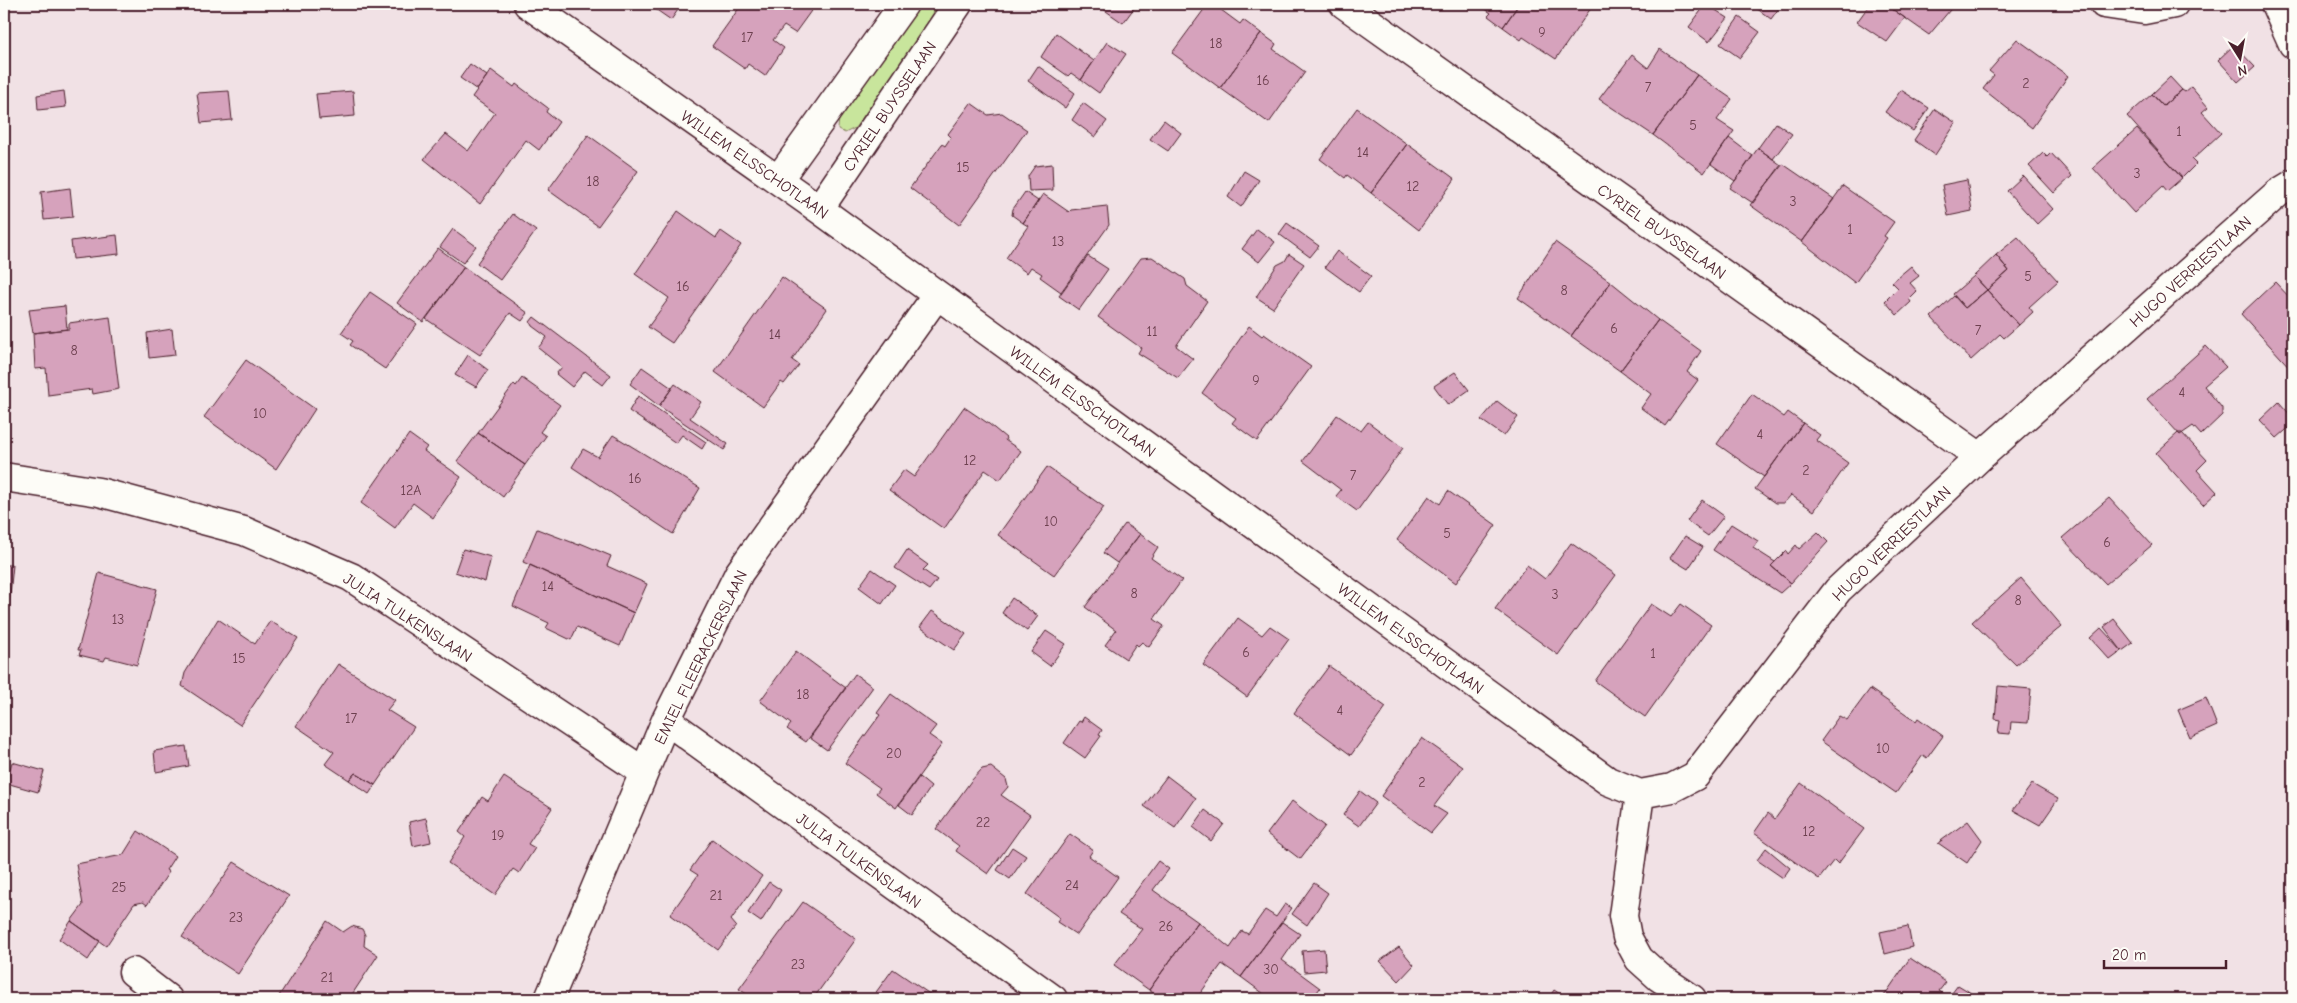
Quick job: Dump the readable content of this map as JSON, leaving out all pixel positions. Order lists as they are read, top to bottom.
{
  "streets": {
    "street": [
      "CYRIEL BUYSSELAAN",
      "WILLEM ELSSCHOTLAAN",
      "HUGO VERRIESTLAAN",
      "JULIA TULKENSLAAN",
      "EMIEL FLEERACKERSLAAN"
    ]
  },
  "crossings": [
    ["CYRIEL BUYSSELAAN", "WILLEM ELSSCHOTLAAN"],
    ["CYRIEL BUYSSELAAN", "HUGO VERRIESTLAAN"],
    ["WILLEM ELSSCHOTLAAN", "HUGO VERRIESTLAAN"],
    ["WILLEM ELSSCHOTLAAN", "EMIEL FLEERACKERSLAAN"],
    ["JULIA TULKENSLAAN", "EMIEL FLEERACKERSLAAN"]
  ],
  "house_numbers": [
    "9",
    "17",
    "18",
    "16",
    "2",
    "7",
    "5",
    "1",
    "14",
    "15",
    "3",
    "18",
    "12",
    "3",
    "1",
    "13",
    "5",
    "16",
    "8",
    "6",
    "7",
    "11",
    "14",
    "8",
    "9",
    "4",
    "10",
    "4",
    "12",
    "2",
    "7",
    "16",
    "12A",
    "10",
    "5",
    "6",
    "14",
    "8",
    "3",
    "8",
    "13",
    "6",
    "1",
    "15",
    "18",
    "4",
    "17",
    "10",
    "20",
    "2",
    "22",
    "12",
    "19",
    "24",
    "25",
    "21",
    "23",
    "26",
    "23",
    "30",
    "21"
  ],
  "scale_bar": "20 m",
  "north": "bottom"
}
